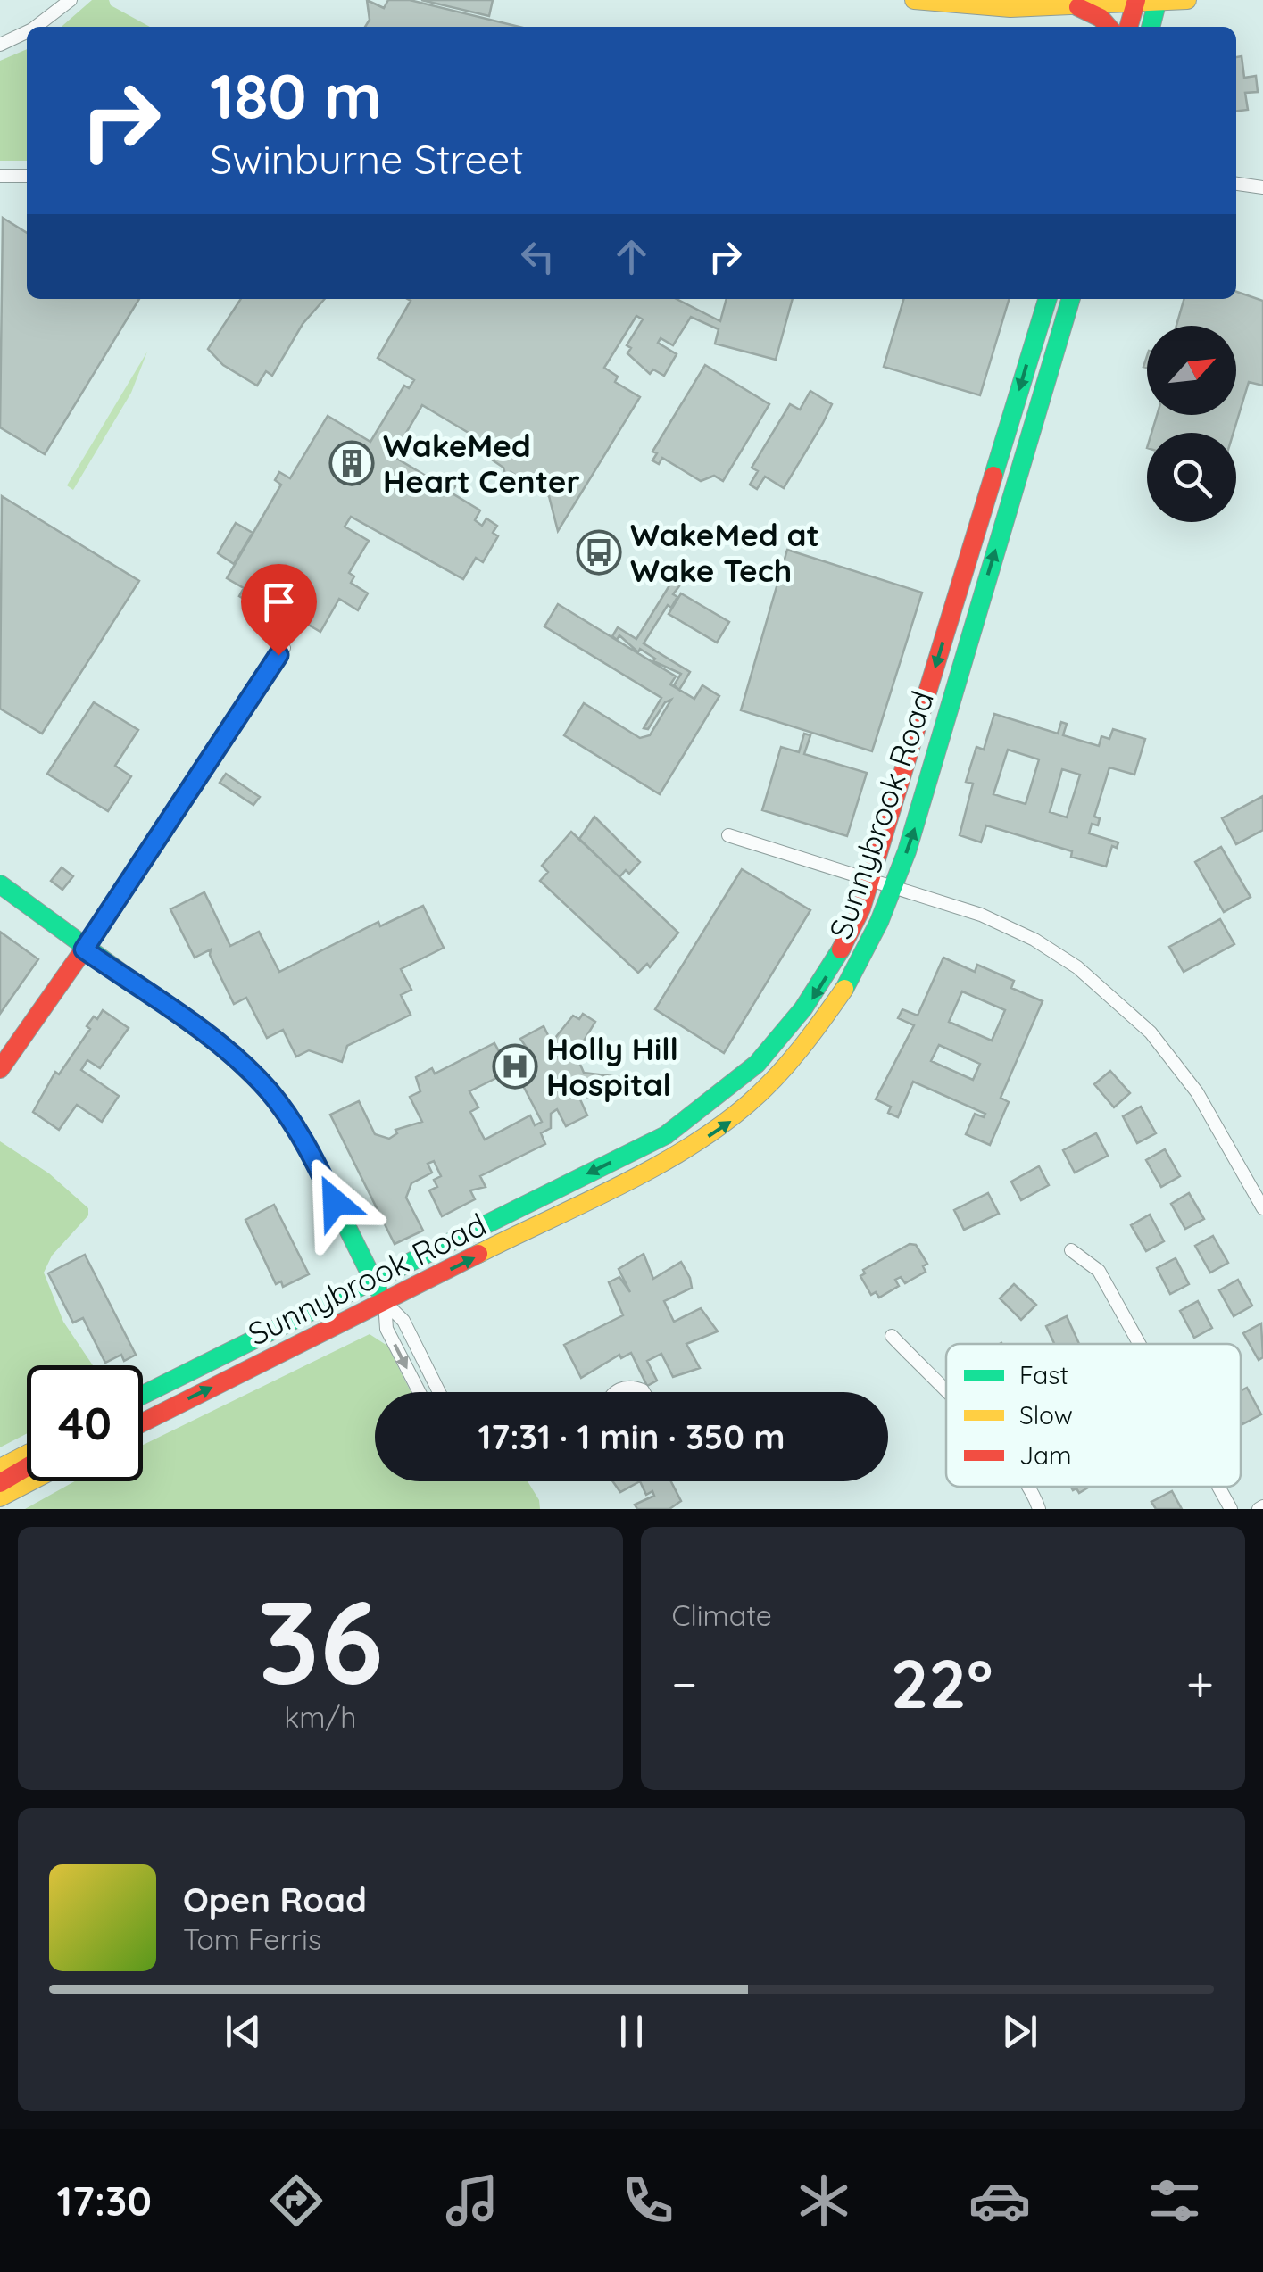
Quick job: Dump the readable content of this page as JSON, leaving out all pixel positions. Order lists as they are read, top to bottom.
{
  "streets": {
    "main road": ["Sunnybrook Road"]
  },
  "places": {
    "building": ["WakeMed Heart Center"],
    "bus stop": ["WakeMed at Wake Tech"],
    "hospital": ["Holly Hill Hospital"]
  },
  "legend": ["Fast", "Slow", "Jam"],
  "north": "top right",
  "page": {
    "turn": ["180 m", "Swinburne Street"],
    "limit": "40",
    "trip": "17:31 · 1 min · 350 m",
    "tile": [
      ["36", "km/h"],
      "Climate"
    ],
    "heat": ["−", "22°", "+"],
    "song": ["Open Road", "Tom Ferris"],
    "tabs": "17:30"
  }
}
